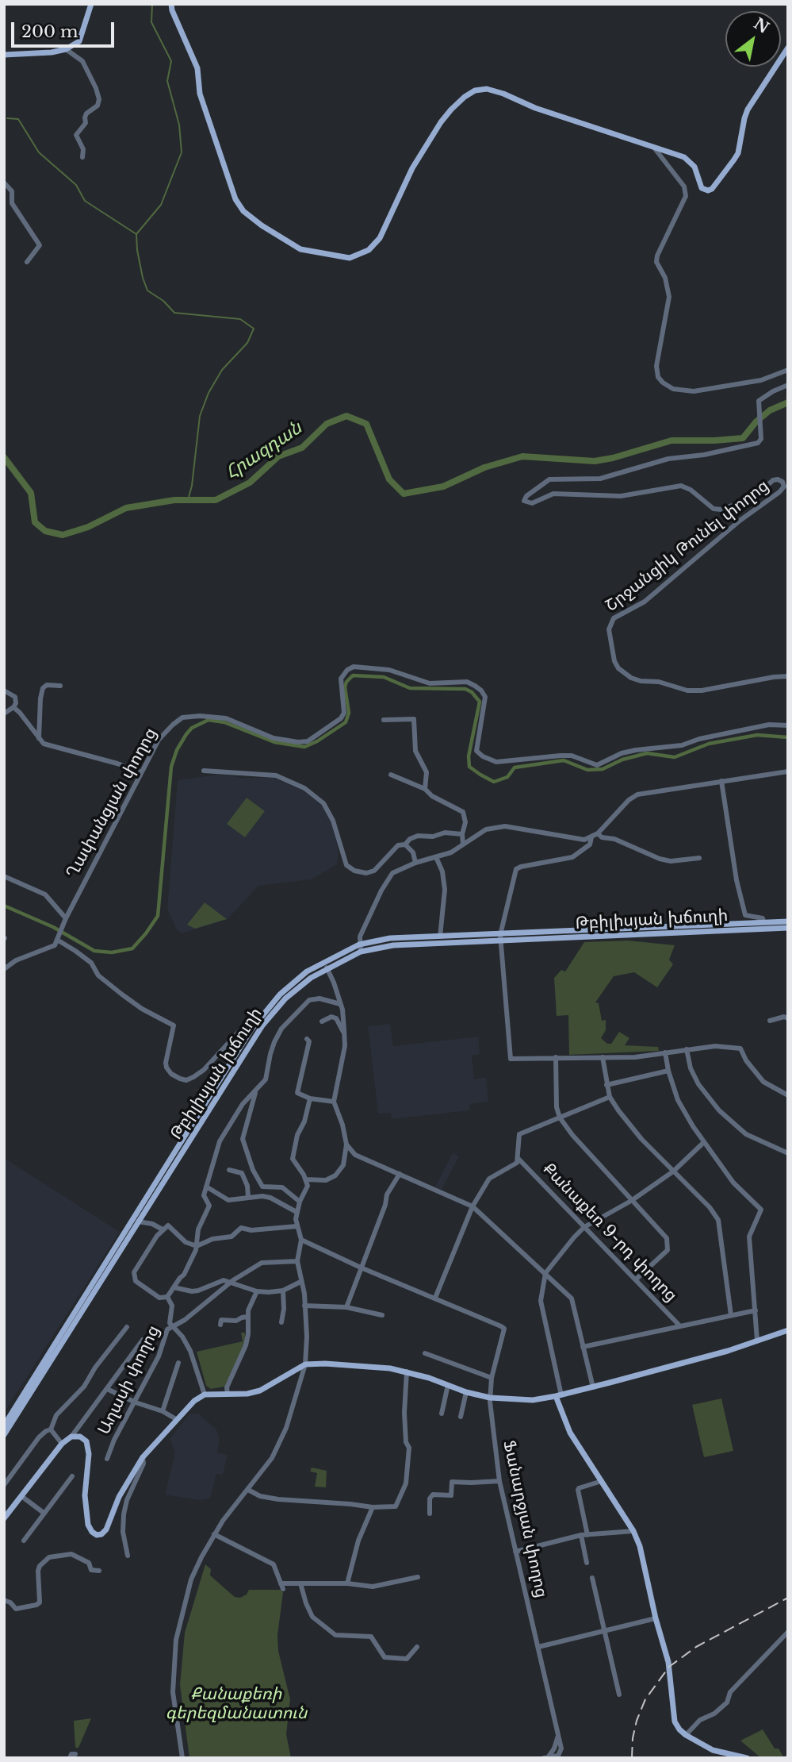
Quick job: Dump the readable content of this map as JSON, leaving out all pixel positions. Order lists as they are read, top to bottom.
{
  "streets": {
    "main road": ["Թբիլիսյան խճուղի"],
    "street": [
      "Շրջանցիկ Թունել փողոց",
      "Ղափանցյան փողոց",
      "Քանաքեռ 9-րդ փողոց",
      "Աղասի փողոց",
      "Ֆանարջյան փողոց"
    ]
  },
  "water": ["Հրազդան"],
  "parks": ["Քանաքեռի գերեզմանատուն"],
  "scale_bar": "200 m",
  "north": "top right"
}
